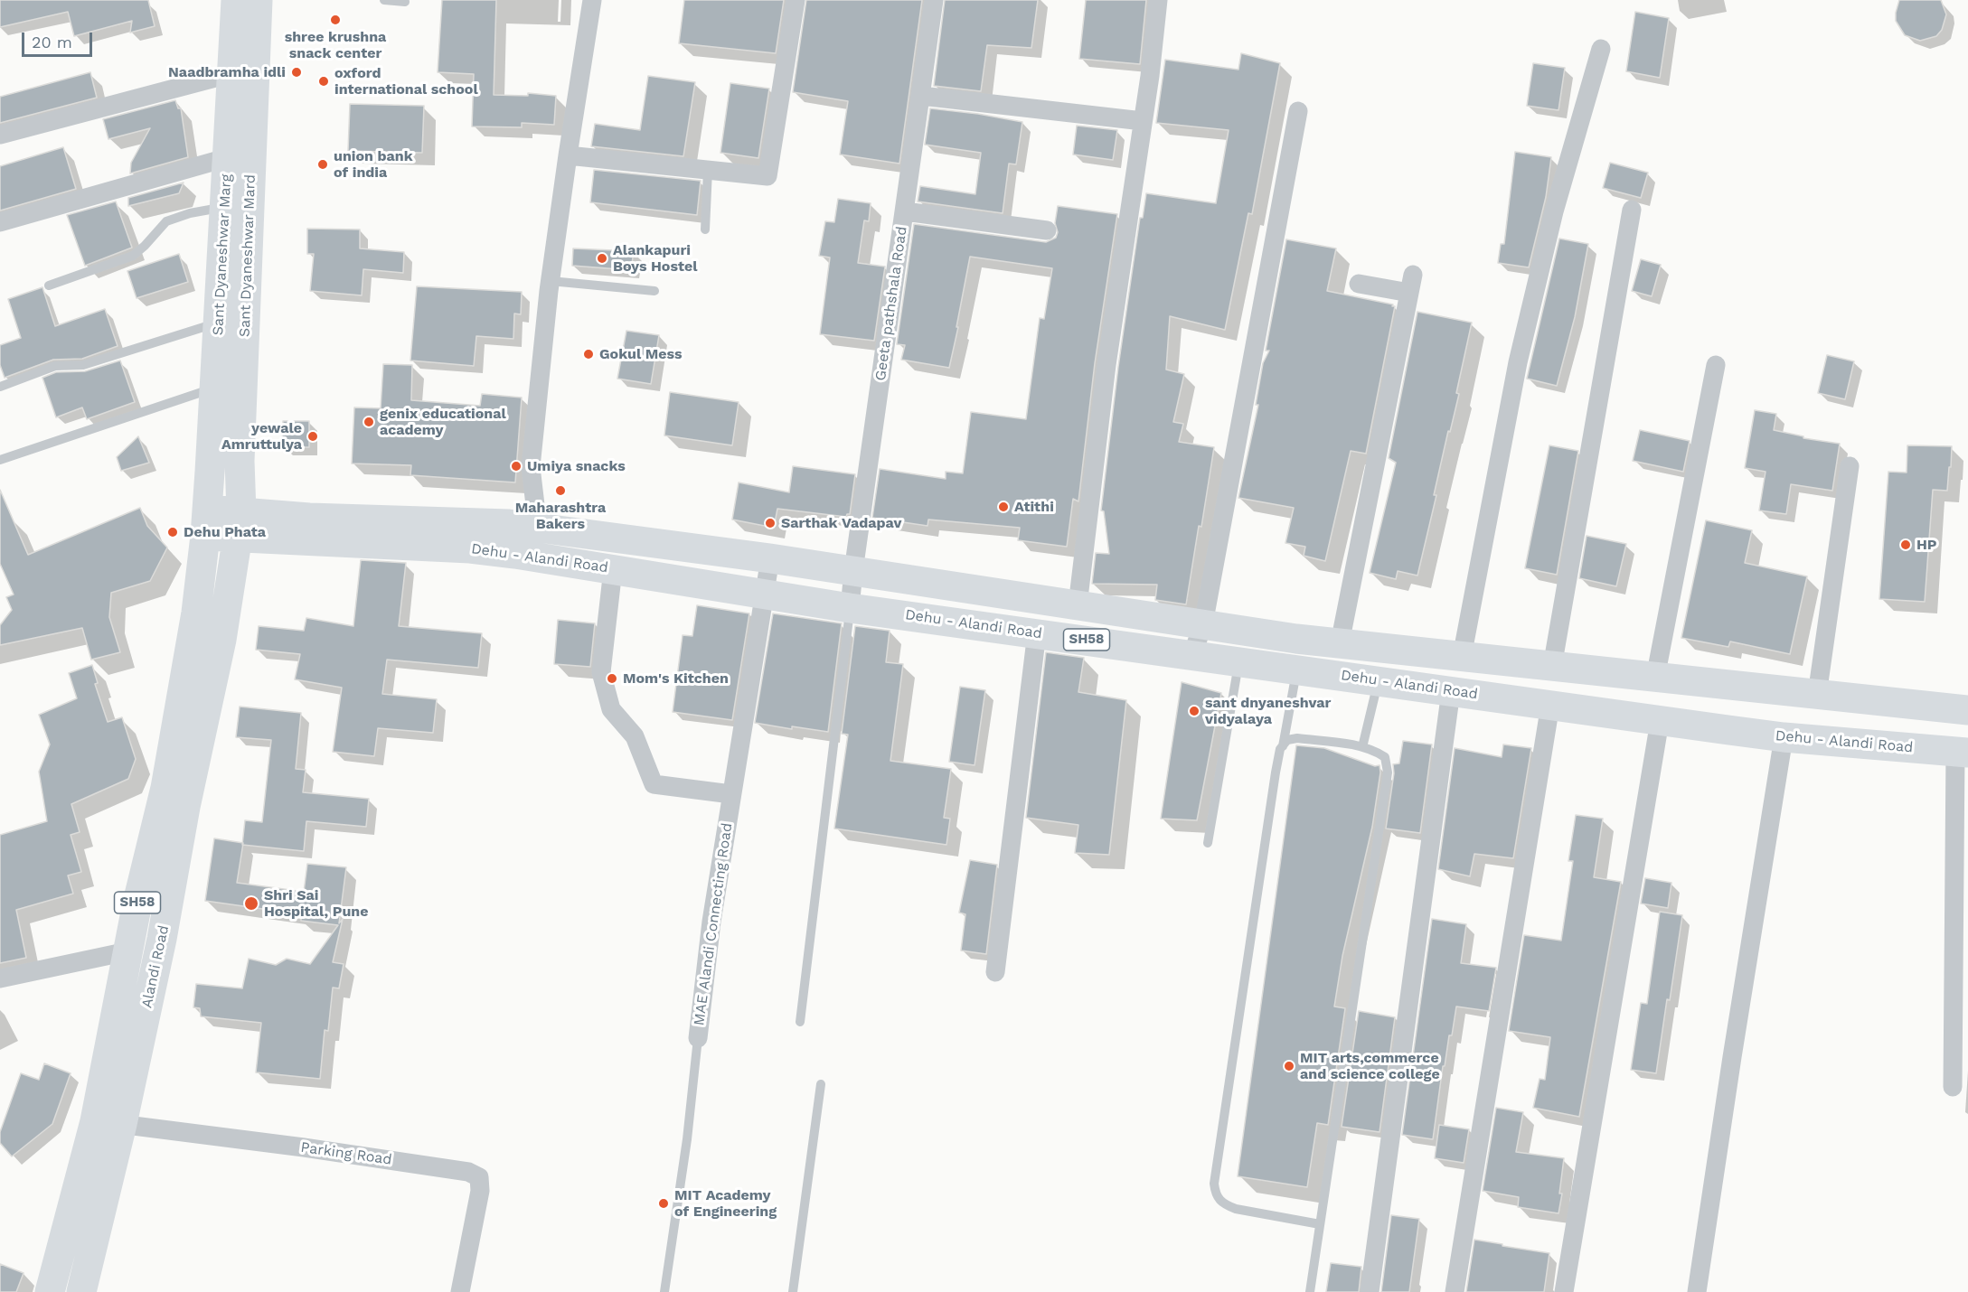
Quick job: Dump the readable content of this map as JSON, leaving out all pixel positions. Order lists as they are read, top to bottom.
{
  "streets": {
    "main road": [
      "Sant Dyaneshwar Marg",
      "Sant Dyaneshwar Mard",
      "Dehu - Alandi Road",
      "SH58",
      "Alandi Road"
    ],
    "street": ["Geeta pathshala Road", "MAE Alandi Connecting Road", "Parking Road"]
  },
  "crossings": [
    ["Sant Dyaneshwar Marg", "Sant Dyaneshwar Mard"],
    ["Sant Dyaneshwar Marg", "Dehu - Alandi Road"],
    ["Sant Dyaneshwar Marg", "SH58"],
    ["Sant Dyaneshwar Mard", "Dehu - Alandi Road"],
    ["Sant Dyaneshwar Mard", "Alandi Road"],
    ["Geeta pathshala Road", "Dehu - Alandi Road"],
    ["Dehu - Alandi Road", "SH58"],
    ["Dehu - Alandi Road", "MAE Alandi Connecting Road"],
    ["Dehu - Alandi Road", "Alandi Road"],
    ["SH58", "Alandi Road"],
    ["SH58", "Parking Road"],
    ["Alandi Road", "Parking Road"]
  ],
  "places": [
    "shree krushna snack center",
    "Naadbramha idli",
    "oxford international school",
    "union bank of india",
    "Alankapuri Boys Hostel",
    "Gokul Mess",
    "genix educational academy",
    "yewale Amruttulya",
    "Umiya snacks",
    "Maharashtra Bakers",
    "Atithi",
    "Sarthak Vadapav",
    "Dehu Phata",
    "HP",
    "Mom's Kitchen",
    "sant dnyaneshvar vidyalaya",
    "Shri Sai Hospital, Pune",
    "MIT arts,commerce and science college",
    "MIT Academy of Engineering"
  ],
  "scale_bar": "20 m"
}
